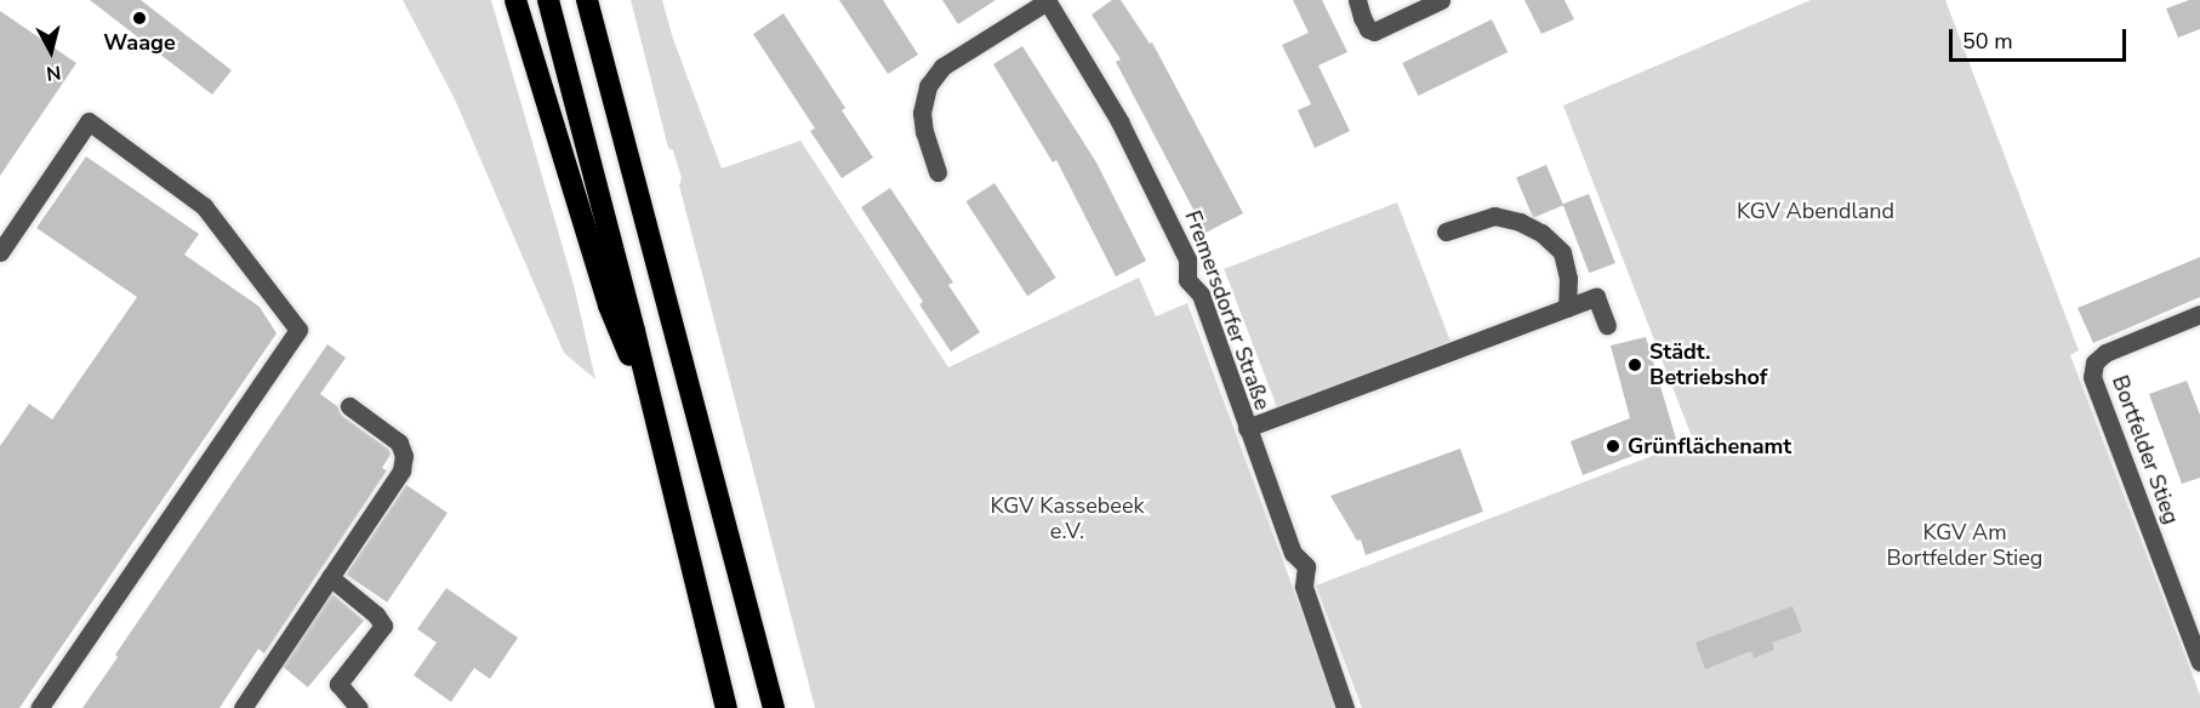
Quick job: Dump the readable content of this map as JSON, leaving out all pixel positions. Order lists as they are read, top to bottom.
{
  "streets": {
    "street": ["Fremersdorfer Straße", "Bortfelder Stieg"]
  },
  "parks": ["KGV Abendland", "KGV Kassebeek e.V.", "KGV Am Bortfelder Stieg"],
  "places": ["Waage", "Städt. Betriebshof", "Grünflächenamt"],
  "scale_bar": "50 m",
  "north": "bottom"
}
